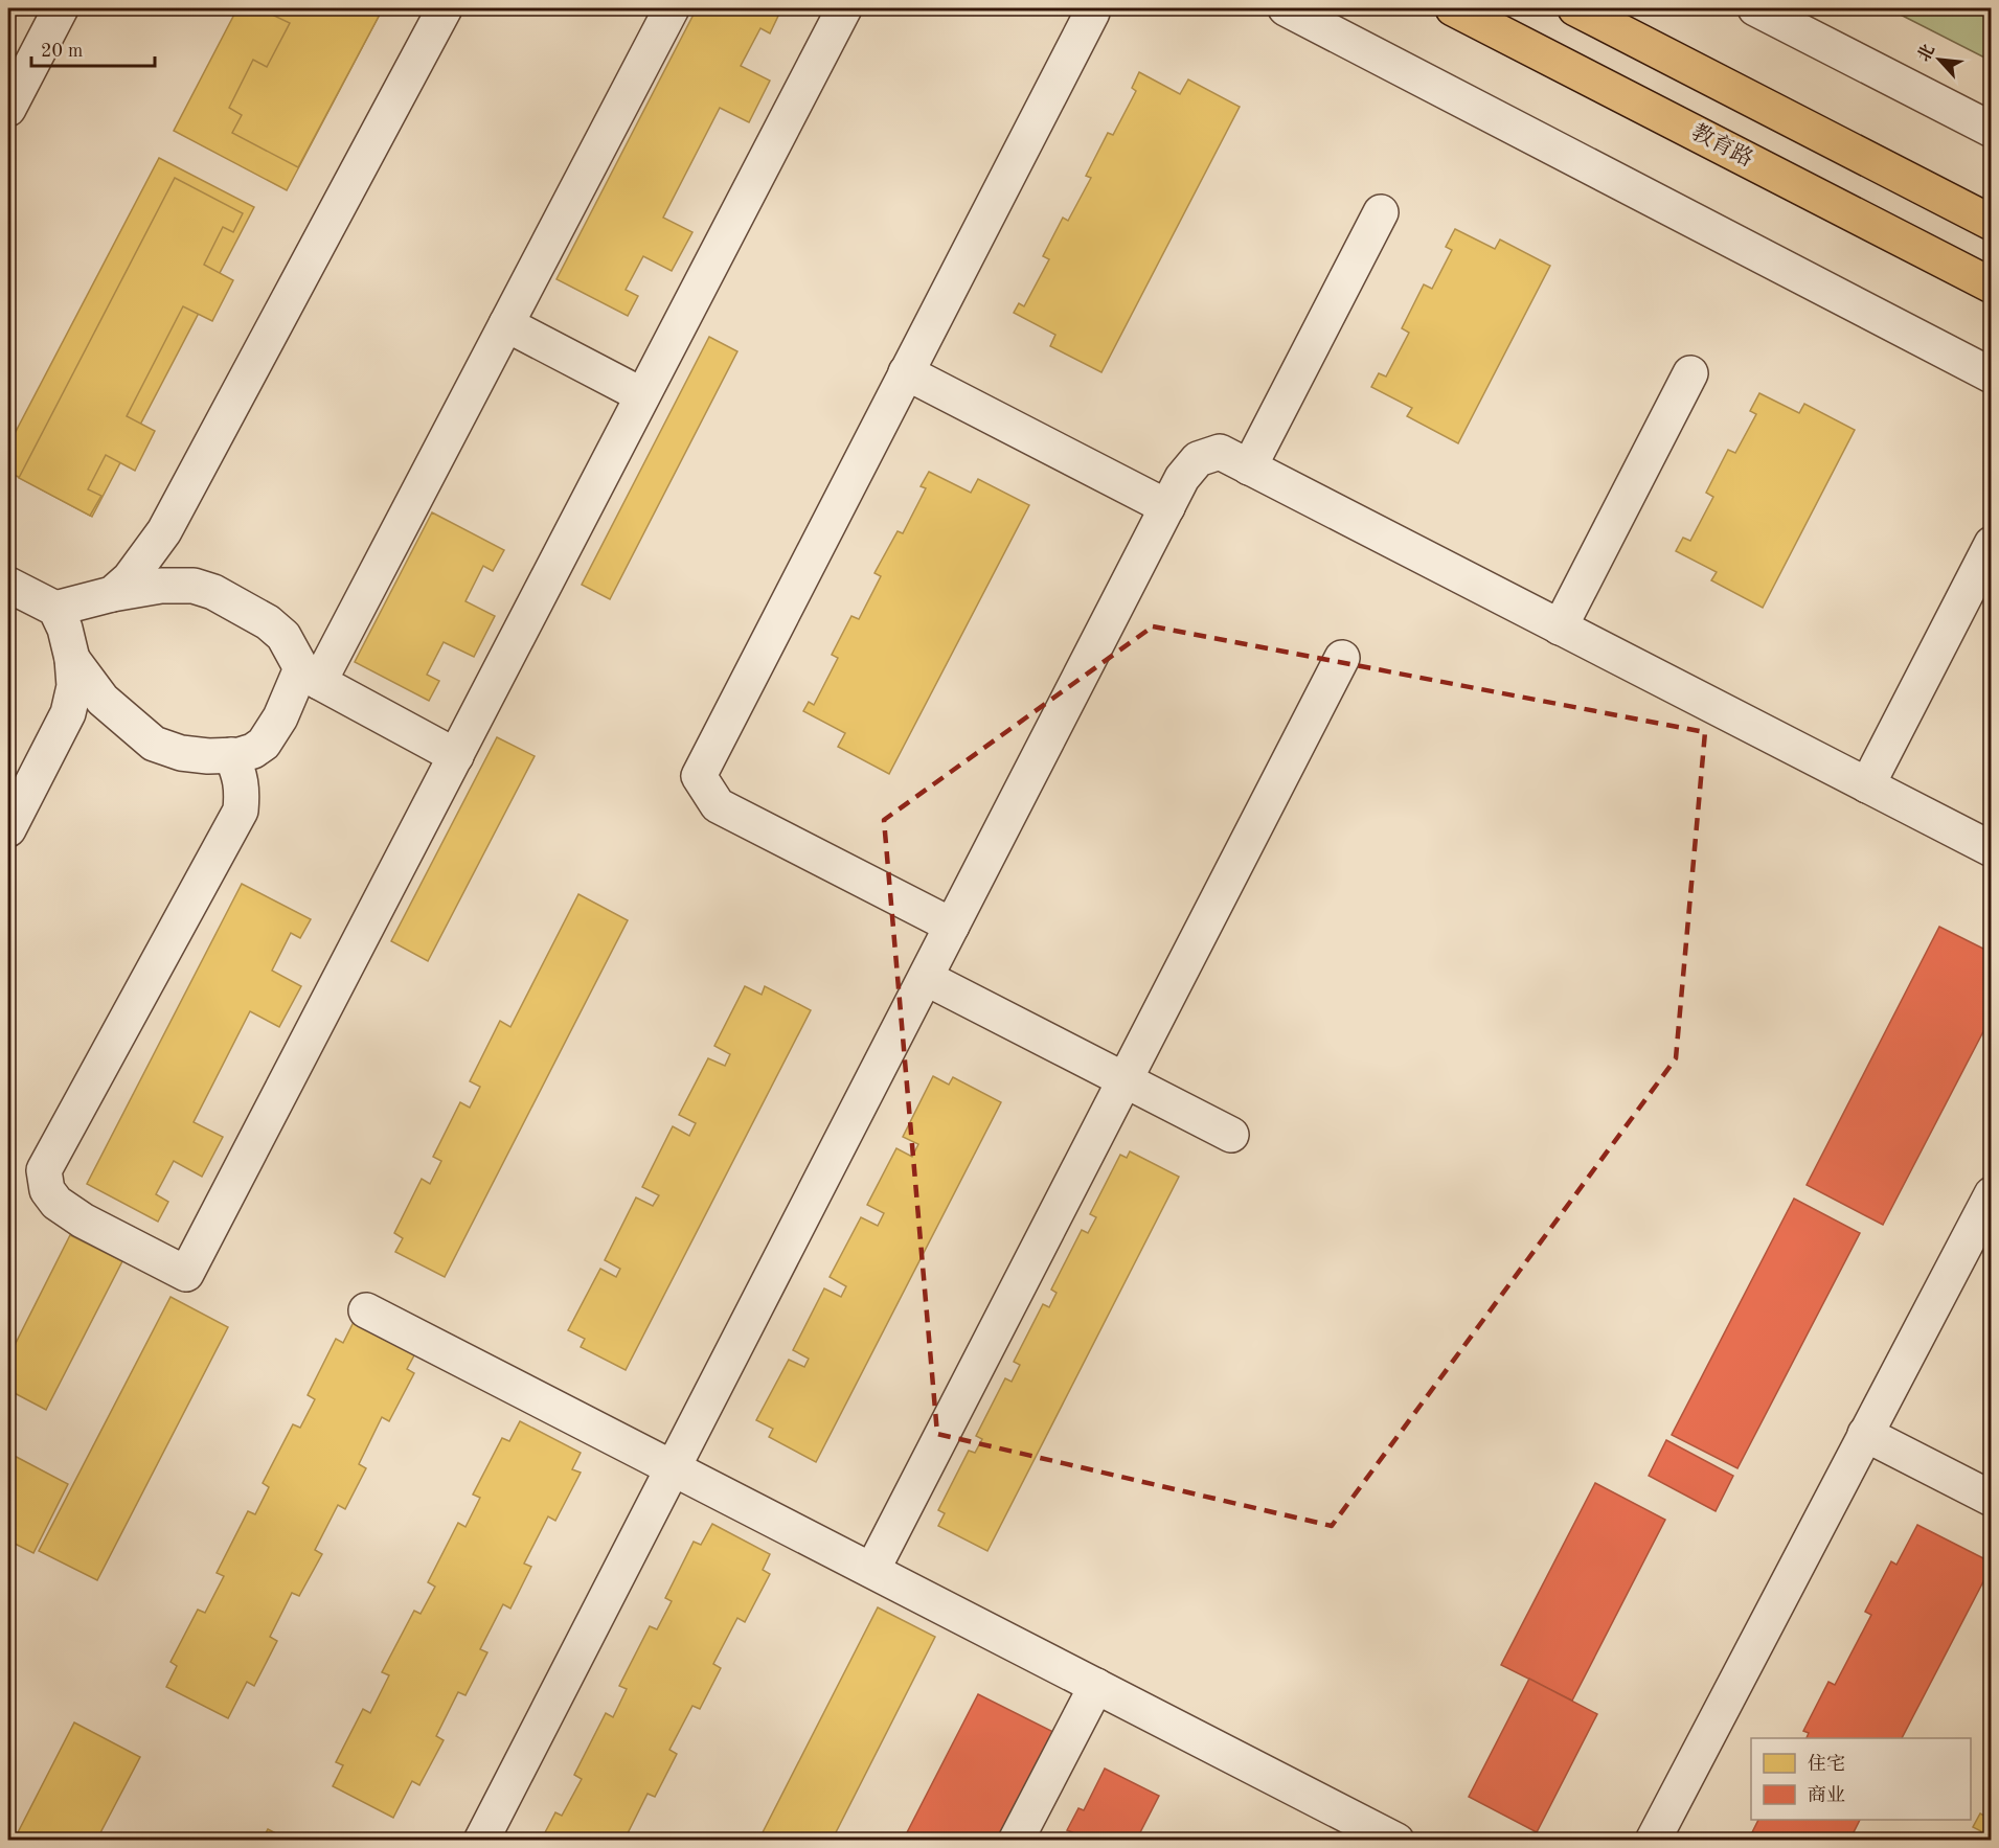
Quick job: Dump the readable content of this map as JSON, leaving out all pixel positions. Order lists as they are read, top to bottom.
{
  "streets": {
    "main road": ["教育路"]
  },
  "legend": ["住宅", "商业"],
  "scale_bar": "20 m",
  "north": "top left"
}
